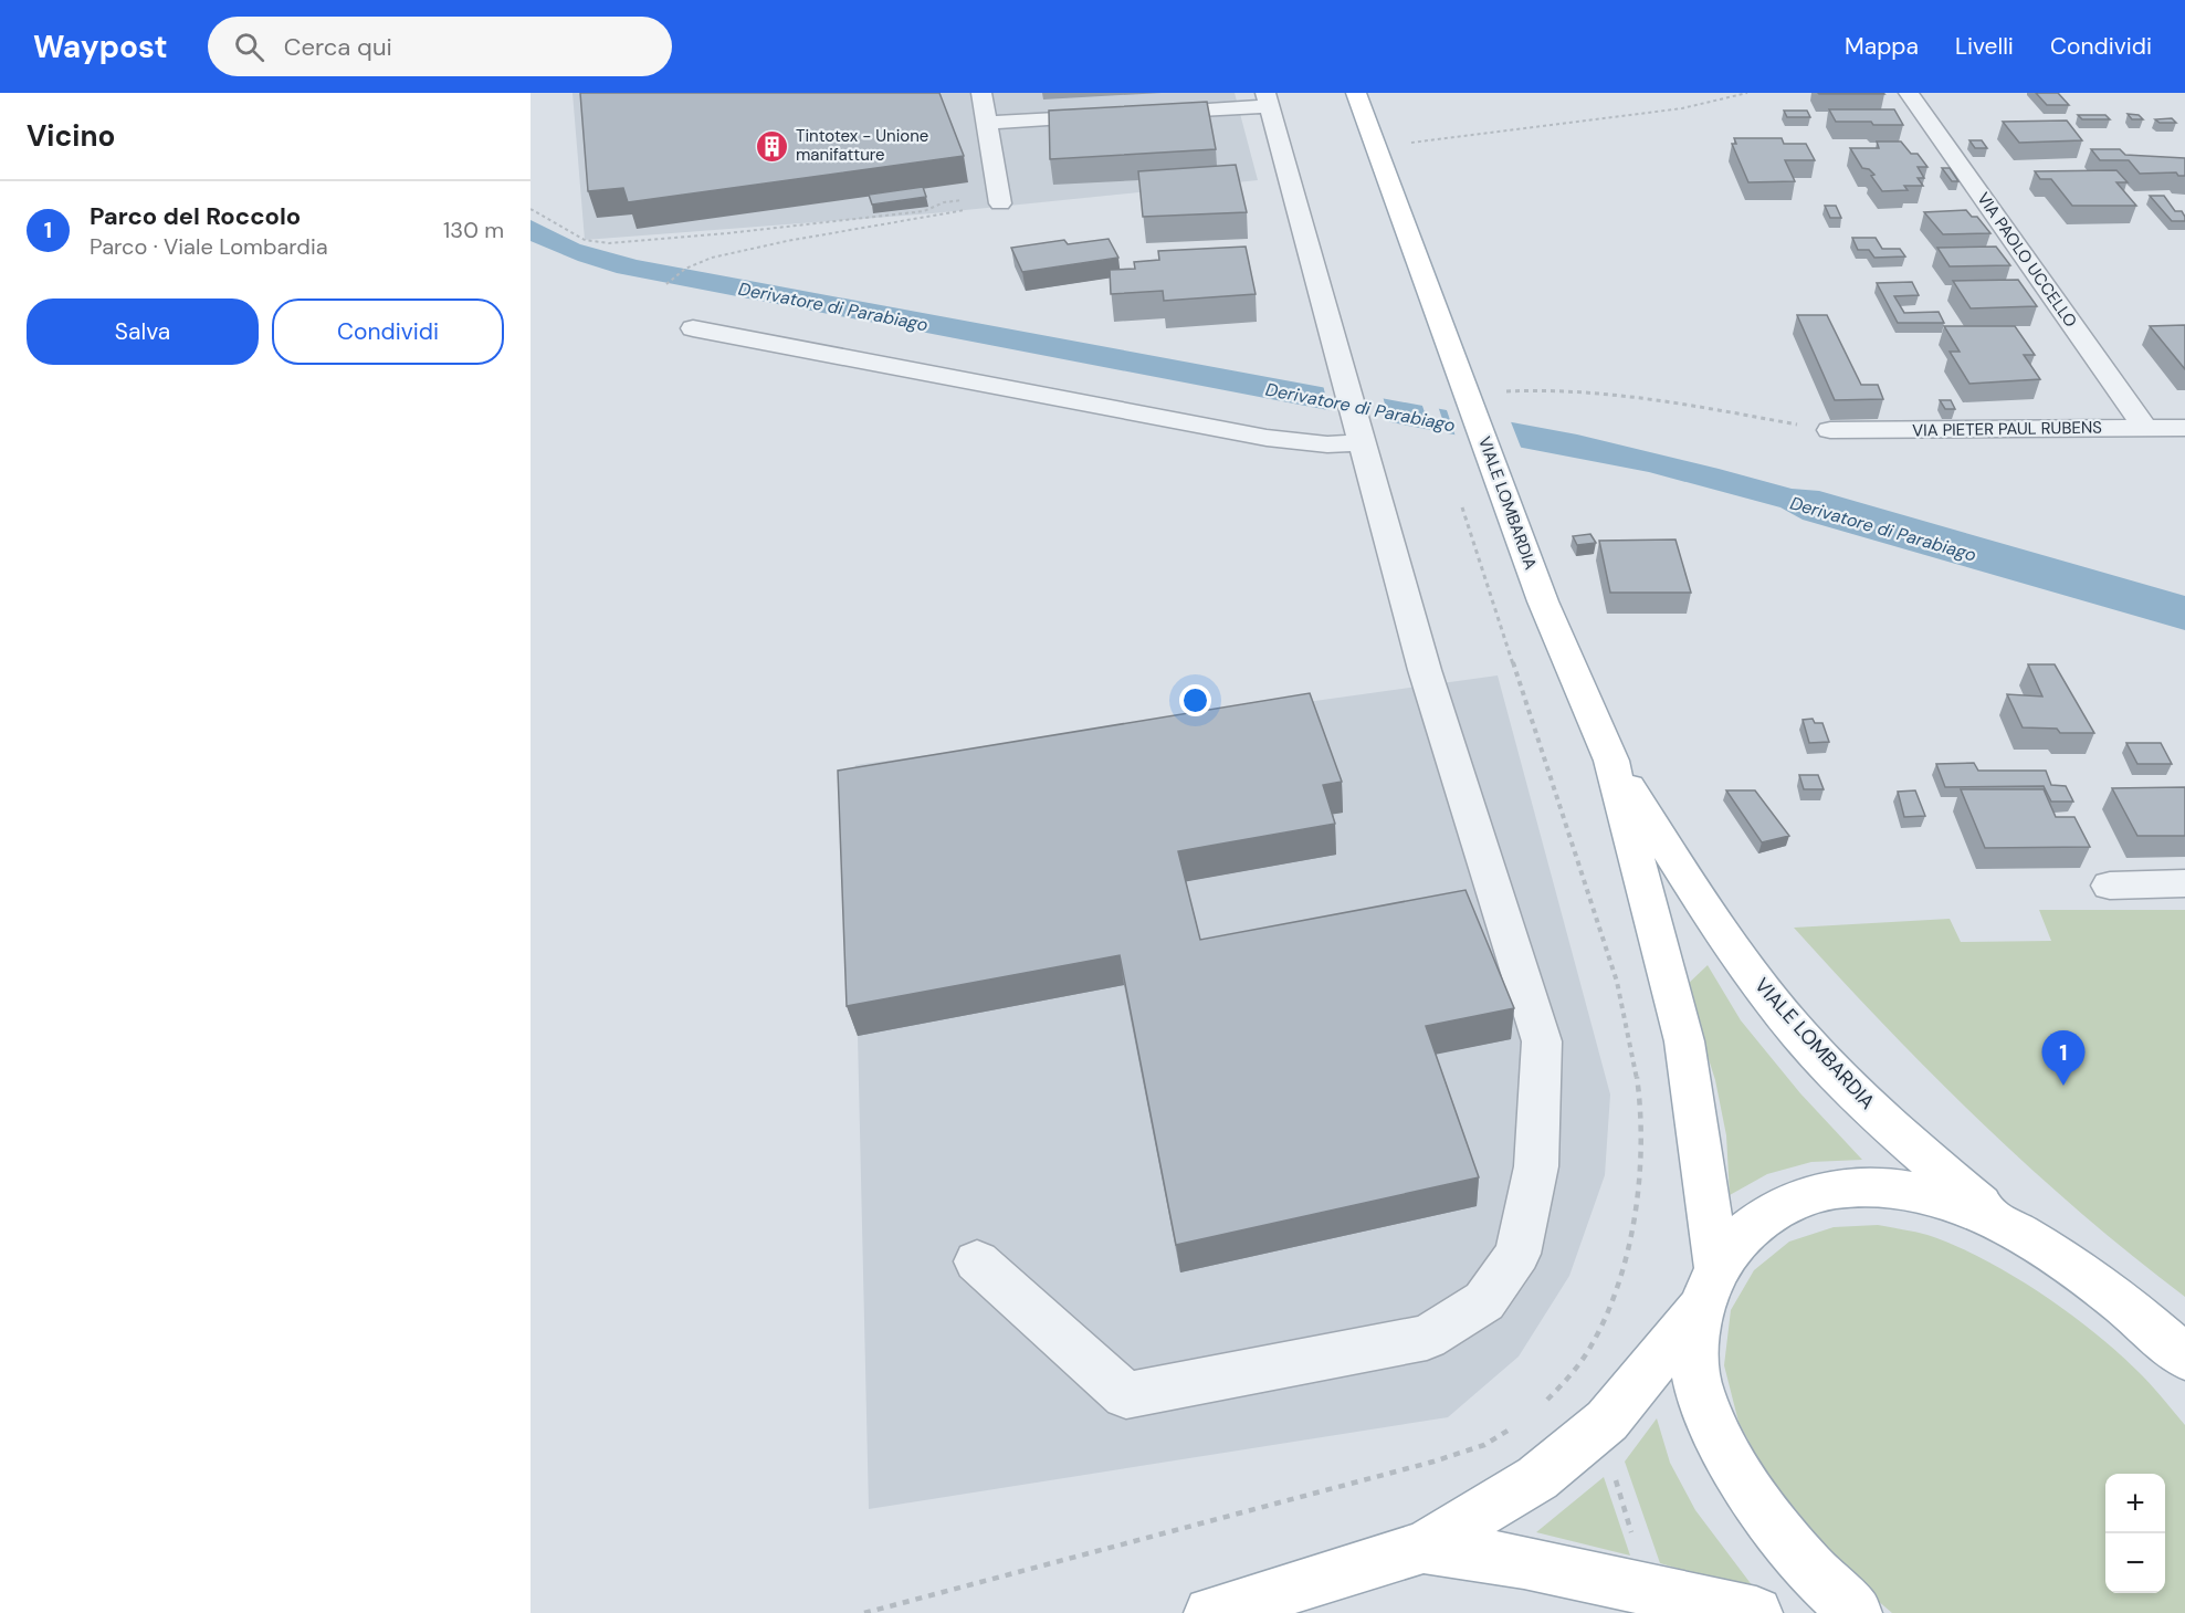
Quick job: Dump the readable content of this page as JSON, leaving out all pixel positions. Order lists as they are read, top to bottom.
{
  "streets": {
    "main road": ["VIALE LOMBARDIA"],
    "street": ["VIA PAOLO UCCELLO", "VIA PIETER PAUL RUBENS"]
  },
  "crossings": [
    ["VIA PAOLO UCCELLO", "VIA PIETER PAUL RUBENS"]
  ],
  "water": ["Derivatore di Parabiago"],
  "places": {
    "building": ["Tintotex - Unione manifatture"]
  },
  "page": {
    "header": "Waypost",
    "search": "Cerca qui",
    "nav": ["Mappa", "Livelli", "Condividi"],
    "heading": "Vicino",
    "list": [
      {
        "mark": "1",
        "name": "Parco del Roccolo",
        "note": "Parco · Viale Lombardia",
        "value": "130 m"
      }
    ],
    "buttons": ["Salva", "Condividi"],
    "pins": "1",
    "map_buttons": ["+", "−"]
  }
}
